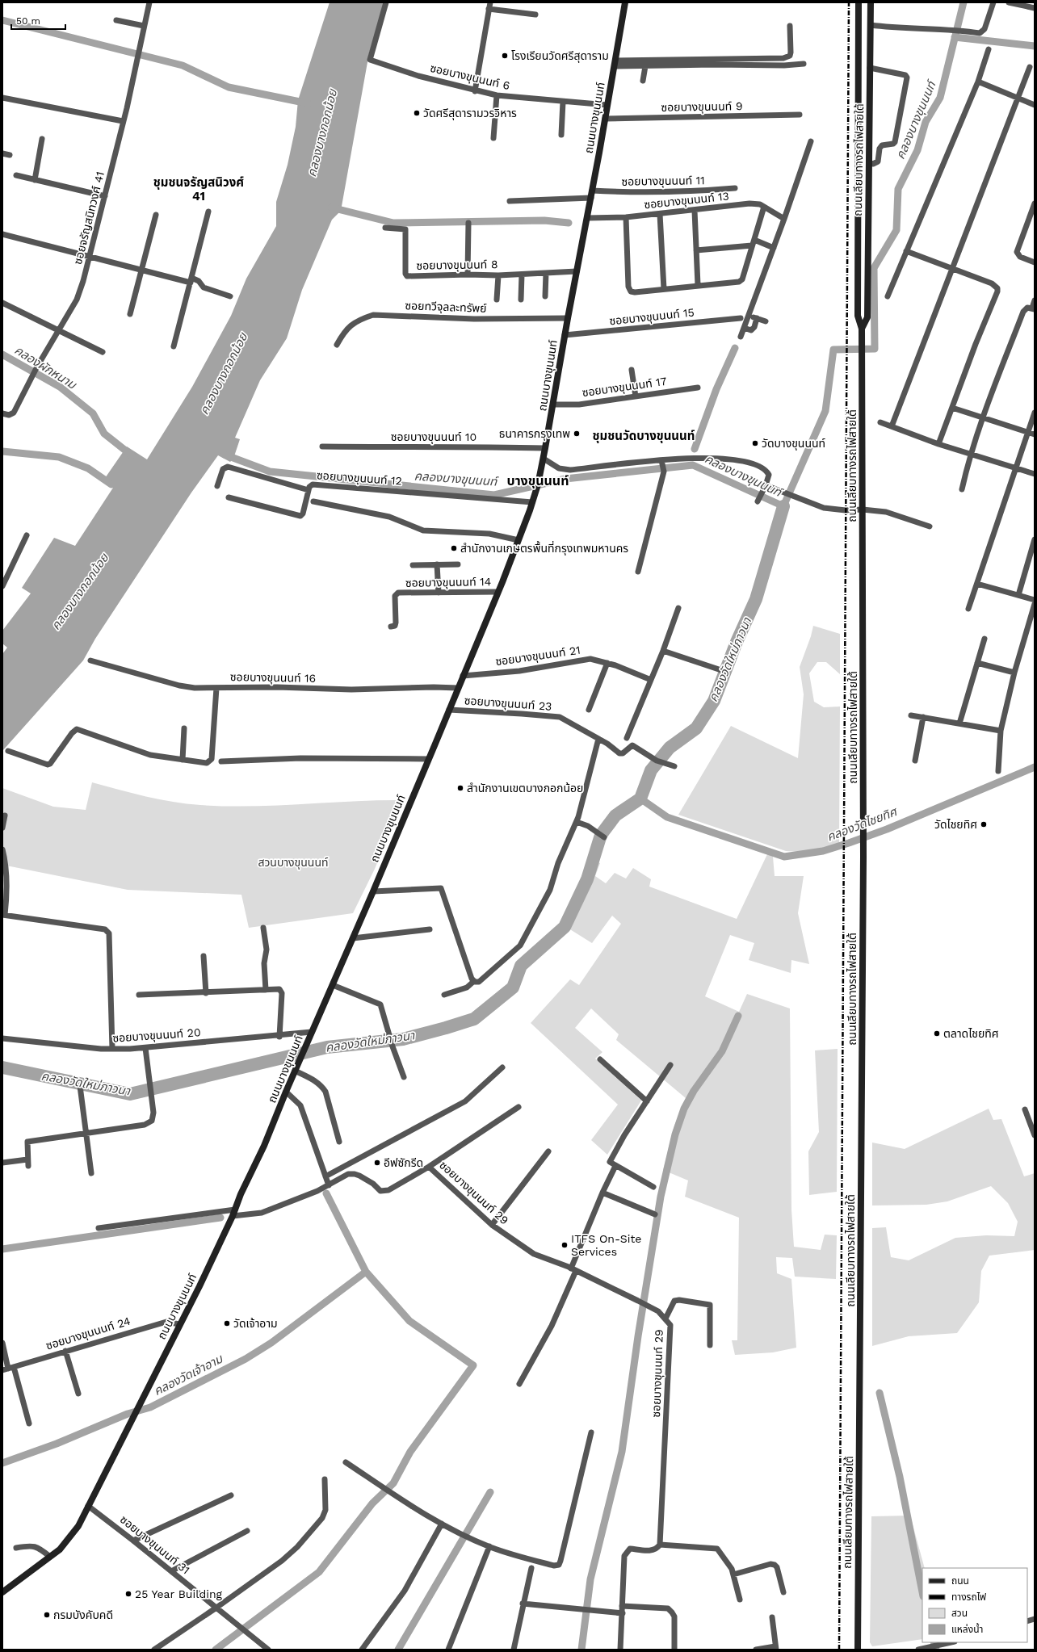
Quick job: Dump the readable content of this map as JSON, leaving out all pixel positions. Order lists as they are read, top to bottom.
{
  "streets": {
    "main road": ["ถนนบางขุนนนท์", "ถนนเลียบทางรถไฟสายใต้"],
    "street": [
      "ซอยบางขุนนนท์ 6",
      "ซอยบางขุนนนท์ 9",
      "ซอยบางขุนนนท์ 11",
      "ซอยบางขุนนนท์ 13",
      "ซอยจรัญสนิทวงศ์ 41",
      "ซอยบางขุนนนท์ 8",
      "ซอยทวีจุลละทรัพย์",
      "ซอยบางขุนนนท์ 15",
      "ซอยบางขุนนนท์ 17",
      "ซอยบางขุนนนท์ 10",
      "ซอยบางขุนนนท์ 12",
      "ซอยบางขุนนนท์ 14",
      "ซอยบางขุนนนท์ 21",
      "ซอยบางขุนนนท์ 16",
      "ซอยบางขุนนนท์ 23",
      "ซอยบางขุนนนท์ 20",
      "ซอยบางขุนนนท์ 29",
      "ซอยบางขุนนนท์ 24",
      "ซอยบางขุนนนท์ 31"
    ]
  },
  "crossings": [
    ["ซอยบางขุนนนท์ 6", "ถนนบางขุนนนท์"],
    ["ซอยบางขุนนนท์ 9", "ถนนบางขุนนนท์"],
    ["ถนนบางขุนนนท์", "ซอยบางขุนนนท์ 11"],
    ["ถนนบางขุนนนท์", "ซอยบางขุนนนท์ 13"],
    ["ถนนบางขุนนนท์", "ซอยบางขุนนนท์ 8"],
    ["ถนนบางขุนนนท์", "ซอยทวีจุลละทรัพย์"],
    ["ถนนบางขุนนนท์", "ซอยบางขุนนนท์ 15"],
    ["ถนนบางขุนนนท์", "ซอยบางขุนนนท์ 17"],
    ["ถนนบางขุนนนท์", "ซอยบางขุนนนท์ 10"],
    ["ถนนบางขุนนนท์", "ซอยบางขุนนนท์ 12"],
    ["ถนนบางขุนนนท์", "ซอยบางขุนนนท์ 14"],
    ["ถนนบางขุนนนท์", "ซอยบางขุนนนท์ 21"],
    ["ถนนบางขุนนนท์", "ซอยบางขุนนนท์ 16"],
    ["ถนนบางขุนนนท์", "ซอยบางขุนนนท์ 23"],
    ["ถนนบางขุนนนท์", "ซอยบางขุนนนท์ 20"],
    ["ถนนบางขุนนนท์", "ซอยบางขุนนนท์ 29"],
    ["ถนนบางขุนนนท์", "ซอยบางขุนนนท์ 24"],
    ["ถนนบางขุนนนท์", "ซอยบางขุนนนท์ 31"]
  ],
  "districts": ["ชุมชนจรัญสนิวงศ์ 41", "ชุมชนวัดบางขุนนนท์", "บางขุนนนท์"],
  "water": [
    "คลองบางขุนนนท์",
    "คลองบางกอกน้อย",
    "คลองผักหนาม",
    "คลองวัดใหม่ภาวนา",
    "คลองวัดไชยทิศ",
    "คลองวัดเจ้าอาม"
  ],
  "parks": ["สวนบางขุนนนท์"],
  "places": [
    "โรงเรียนวัดศรีสุดาราม",
    "วัดศรีสุดารามวรวิหาร",
    "ธนาคารกรุงเทพ",
    "วัดบางขุนนนท์",
    "สำนักงานเกษตรพื้นที่กรุงเทพมหานคร",
    "สำนักงานเขตบางกอกน้อย",
    "วัดไชยทิศ",
    "ตลาดไชยทิศ",
    "อีฟซักรีด",
    "ITFS On-Site Services",
    "วัดเจ้าอาม",
    "25 Year Building",
    "กรมบังคับคดี"
  ],
  "legend": [
    "ถนน",
    "ทางรถไฟ",
    "สวน",
    "แหล่งน้ำ"
  ],
  "scale_bar": "50 m"
}
